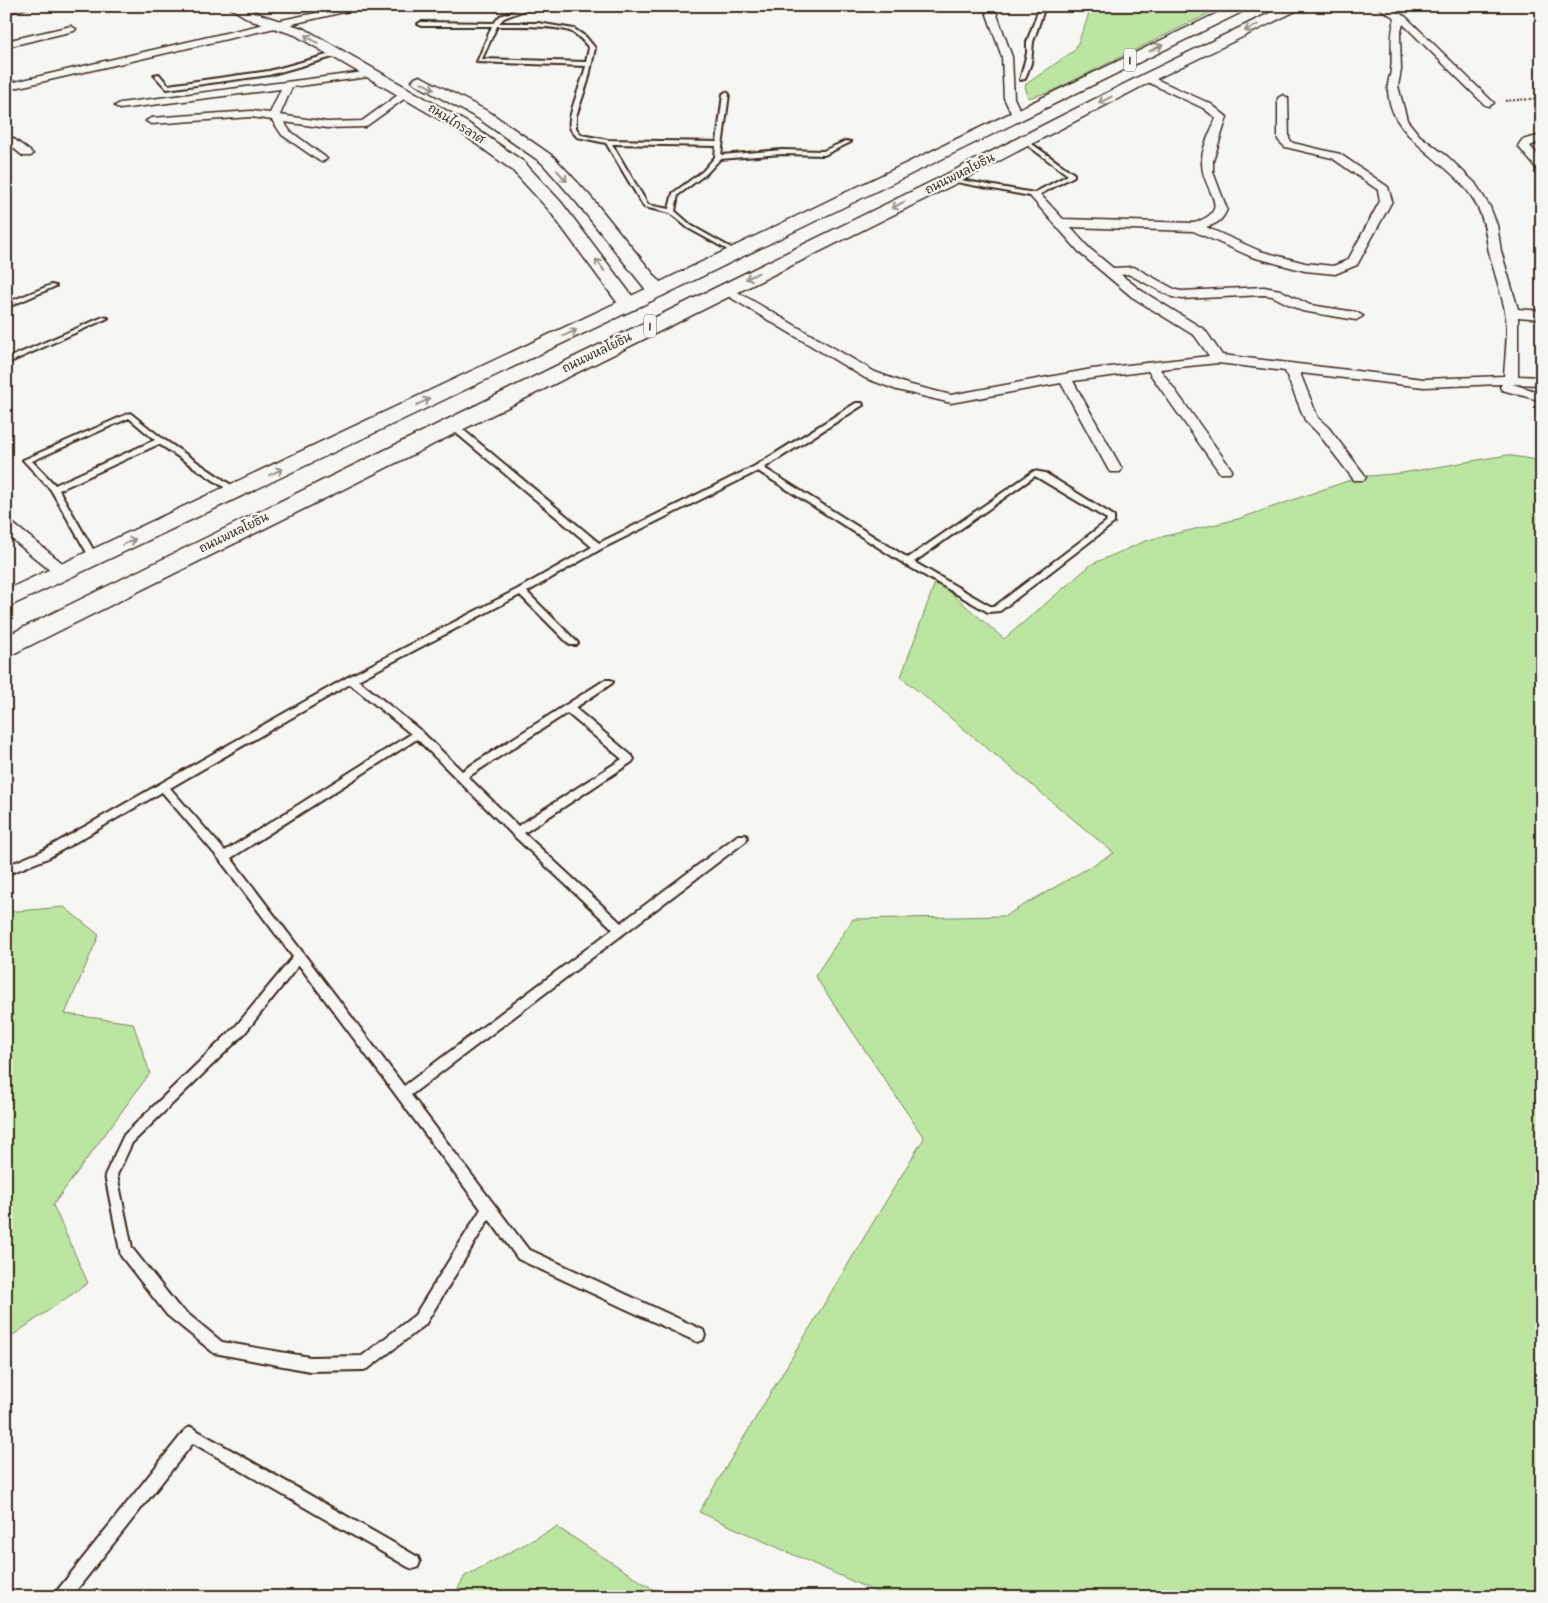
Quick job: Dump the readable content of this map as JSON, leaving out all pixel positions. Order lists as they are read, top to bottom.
{
  "streets": {
    "main road": ["1", "ถนนไกรลาศ", "ถนนพหลโยธิน"]
  },
  "crossings": [
    ["ถนนไกรลาศ", "ถนนพหลโยธิน"]
  ]
}
